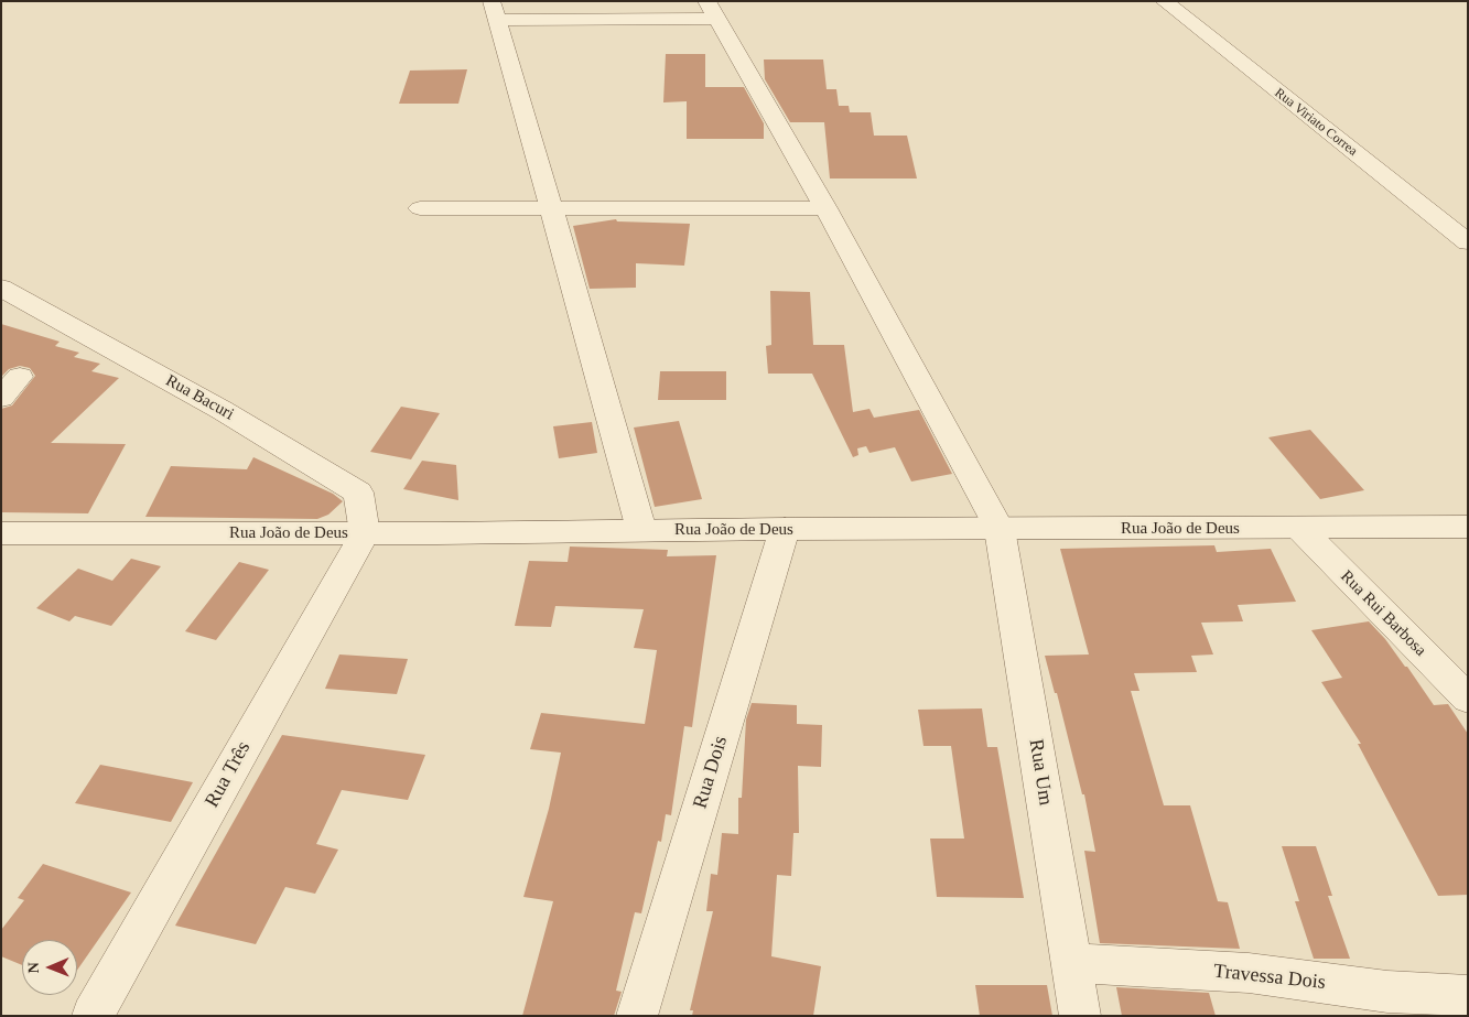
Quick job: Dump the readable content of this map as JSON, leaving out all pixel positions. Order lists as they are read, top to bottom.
{
  "streets": {
    "street": [
      "Rua Viriato Correa",
      "Rua Bacuri",
      "Rua João de Deus",
      "Rua Rui Barbosa",
      "Rua Dois",
      "Rua Um",
      "Rua Três",
      "Travessa Dois"
    ]
  },
  "crossings": [
    ["Rua Bacuri", "Rua João de Deus"],
    ["Rua Bacuri", "Rua Três"],
    ["Rua João de Deus", "Rua Rui Barbosa"],
    ["Rua João de Deus", "Rua Dois"],
    ["Rua João de Deus", "Rua Um"],
    ["Rua João de Deus", "Rua Três"],
    ["Rua Um", "Travessa Dois"]
  ],
  "north": "left"
}
